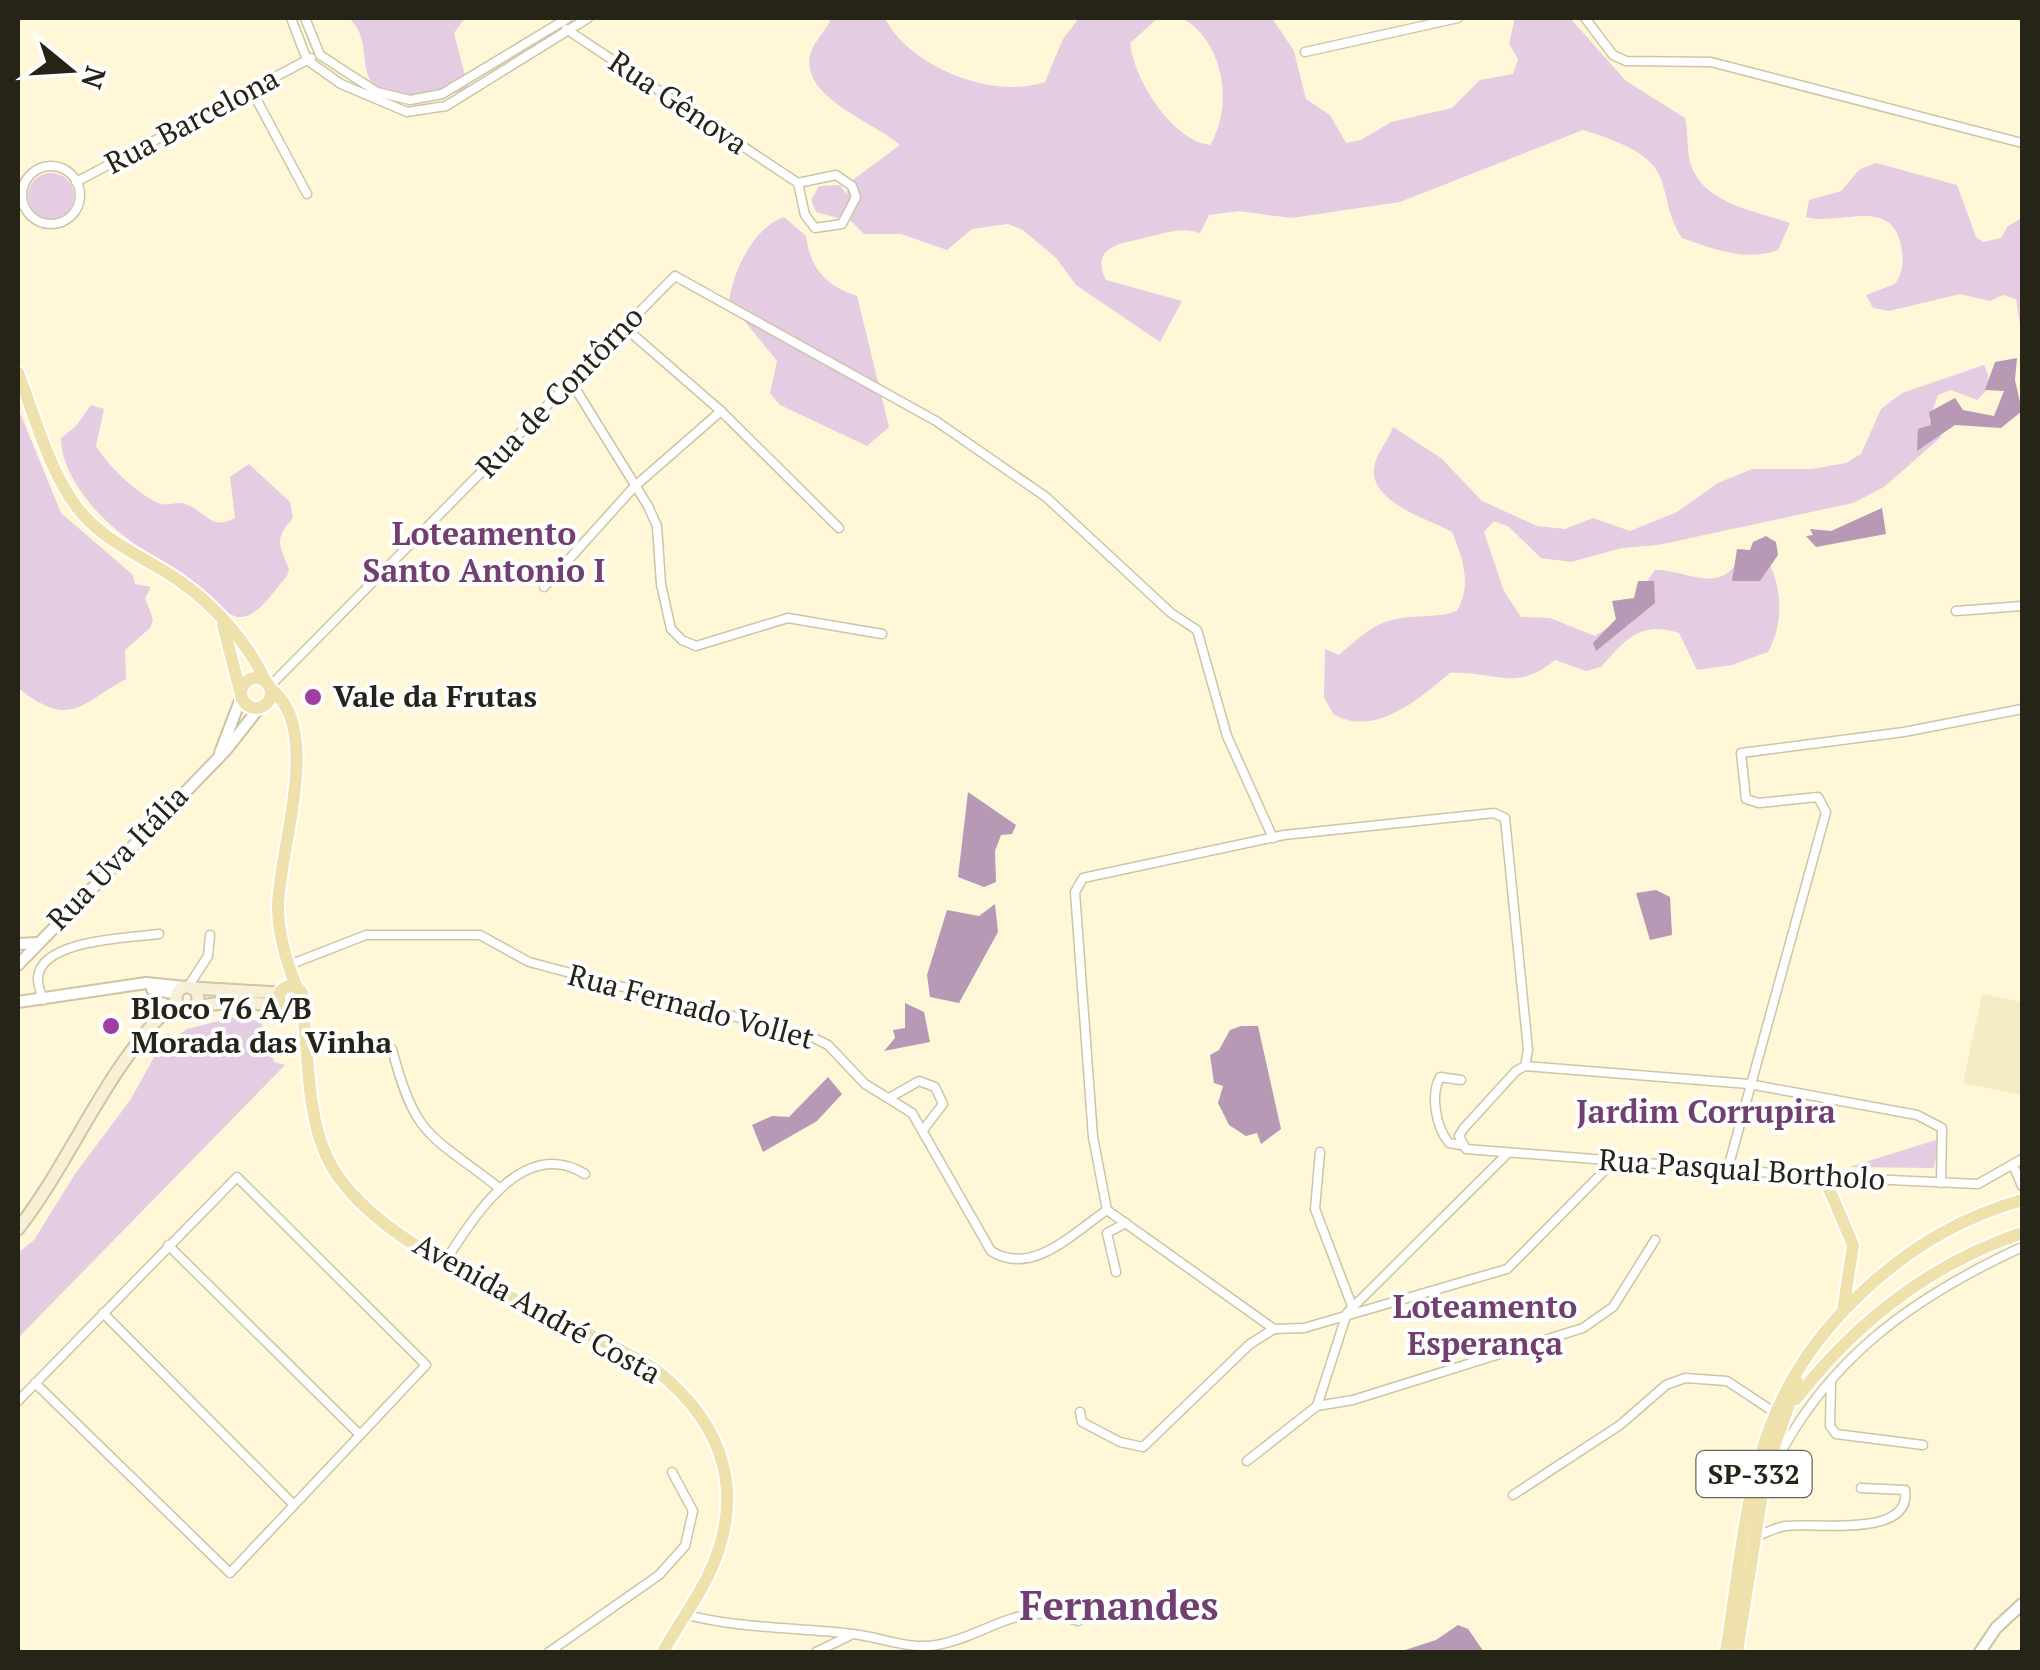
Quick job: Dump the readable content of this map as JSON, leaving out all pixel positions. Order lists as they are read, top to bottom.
{
  "streets": {
    "main road": ["Avenida André Costa", "SP-332"],
    "street": [
      "Rua Gênova",
      "Rua Barcelona",
      "Rua de Contôrno",
      "Rua Uva Itália",
      "Rua Fernado Vollet",
      "Rua Pasqual Bortholo"
    ]
  },
  "districts": [
    "Loteamento Santo Antonio I",
    "Jardim Corrupira",
    "Loteamento Esperança",
    "Fernandes"
  ],
  "places": ["Vale da Frutas", "Bloco 76 A/B Morada das Vinha"],
  "north": "right"
}
